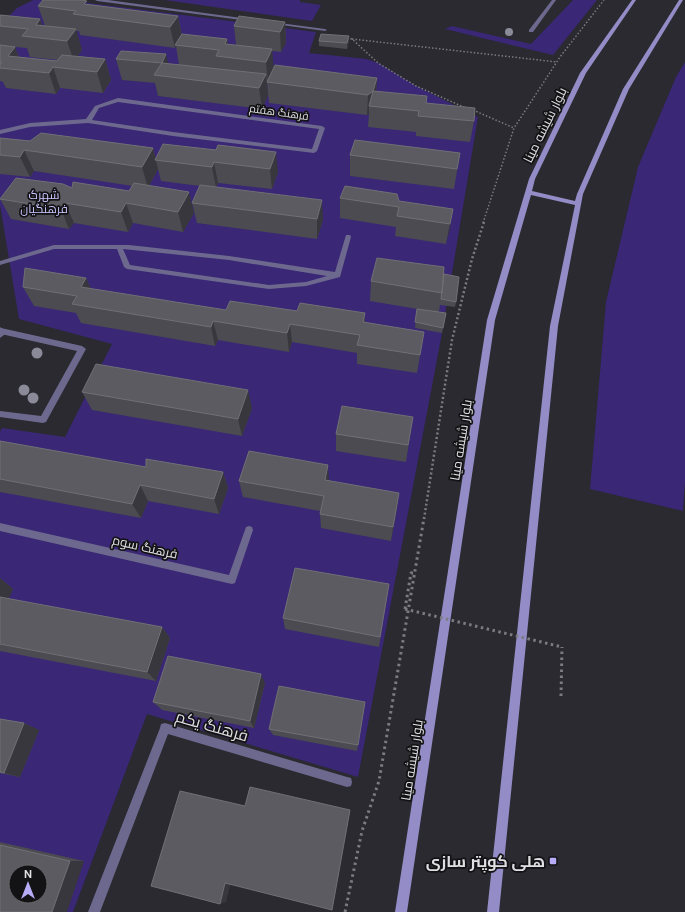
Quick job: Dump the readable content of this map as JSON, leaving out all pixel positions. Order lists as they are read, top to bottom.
{
  "streets": {
    "main road": ["بلوار شیشه مینا"],
    "street": ["فرهنگ هفتم", "فرهنگ سوم", "فرهنگ یکم"]
  },
  "districts": ["شهرک فرهنگیان"],
  "places": {
    "transit": ["هلی کوپتر سازی"]
  },
  "north": "top"
}
